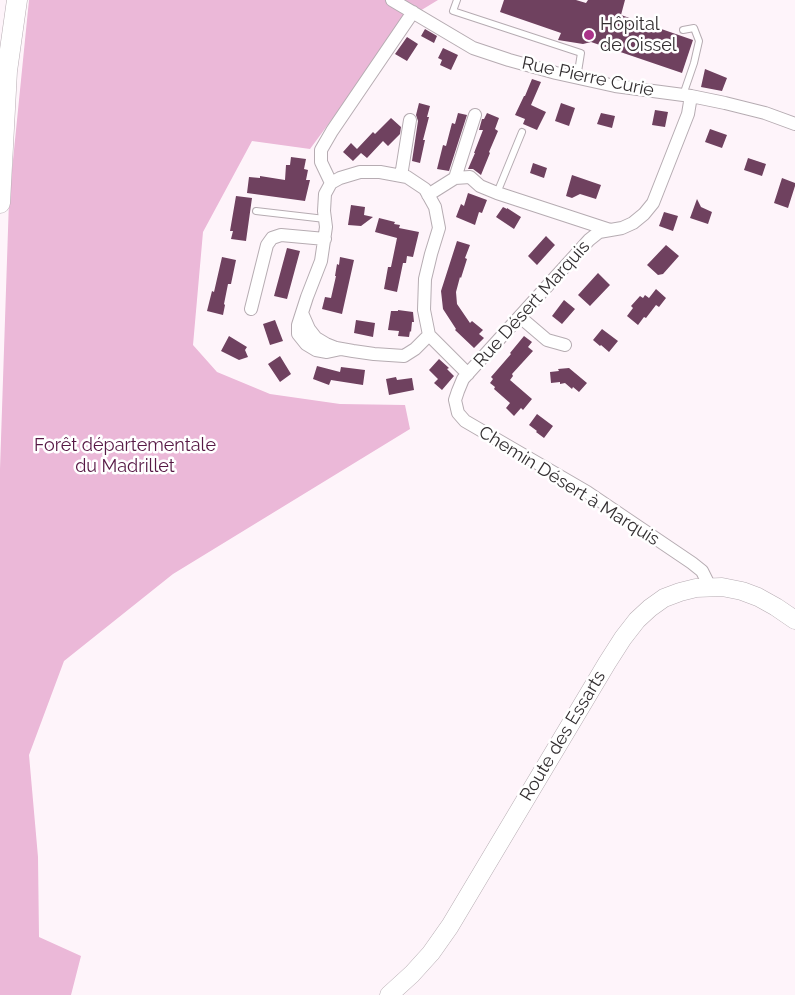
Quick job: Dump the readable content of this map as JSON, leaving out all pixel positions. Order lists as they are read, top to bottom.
{
  "streets": {
    "main road": ["Route des Essarts"],
    "street": ["Rue Pierre Curie", "Rue Désert Marquis", "Chemin Désert à Marquis"]
  },
  "crossings": [
    ["Rue Pierre Curie", "Rue Désert Marquis"],
    ["Rue Désert Marquis", "Chemin Désert à Marquis"],
    ["Chemin Désert à Marquis", "Route des Essarts"]
  ],
  "parks": ["Forêt départementale du Madrillet"],
  "places": ["Hôpital de Oissel"]
}
